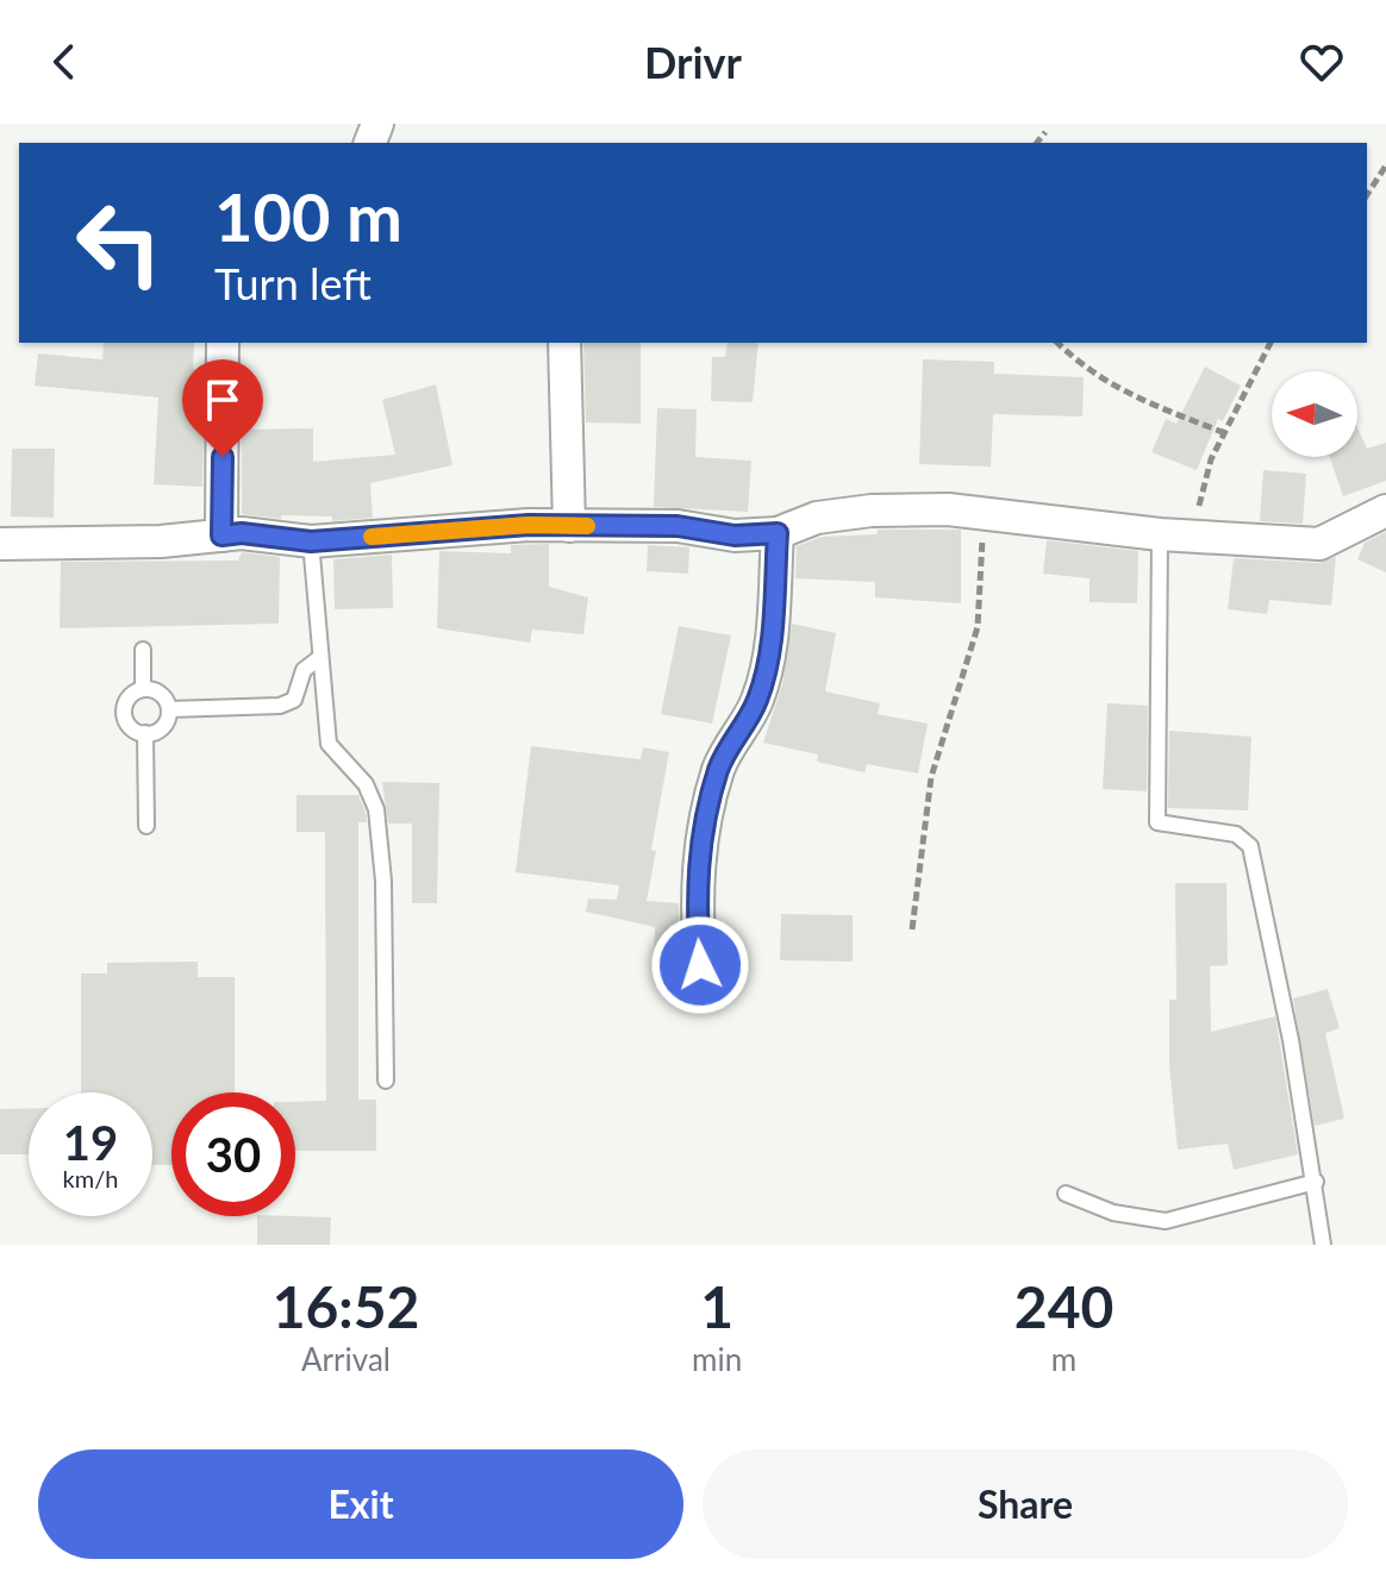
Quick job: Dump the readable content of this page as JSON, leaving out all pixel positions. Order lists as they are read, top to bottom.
{
  "north": "left",
  "page": {
    "header": "Drivr",
    "turn": ["100 m", "Turn left"],
    "speed": "19 km/h",
    "limit": "30",
    "eta": [
      "16:52",
      "Arrival",
      "1",
      "min",
      "240",
      "m"
    ],
    "buttons": ["Exit", "Share"]
  }
}
